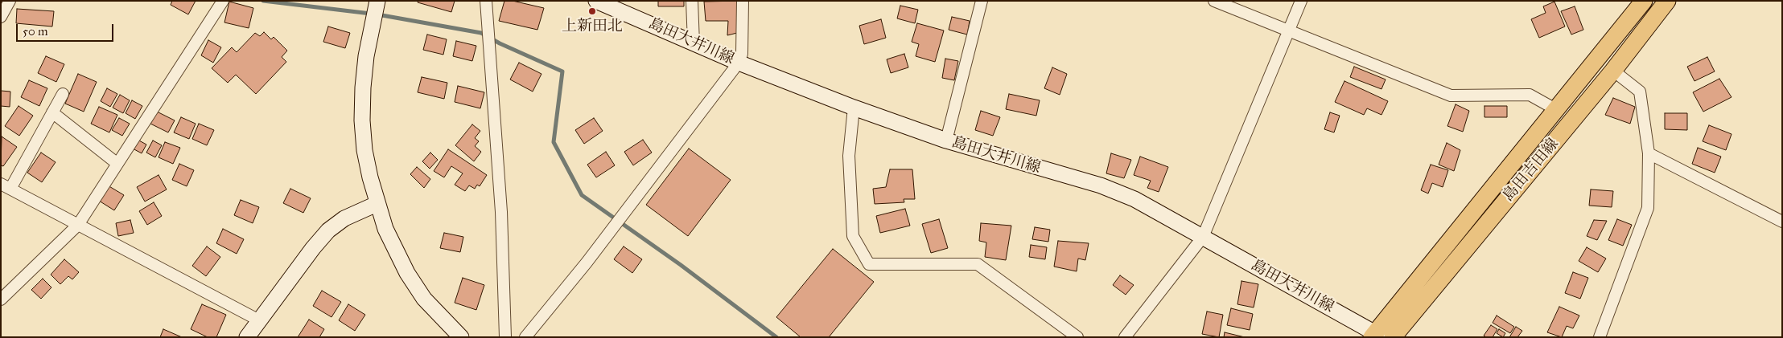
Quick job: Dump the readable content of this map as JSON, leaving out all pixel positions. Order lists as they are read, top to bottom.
{
  "streets": {
    "main road": ["島田大井川線", "島田吉田線"]
  },
  "crossings": [
    ["島田大井川線", "島田吉田線"]
  ],
  "places": ["上新田北"],
  "scale_bar": "50 m"
}
